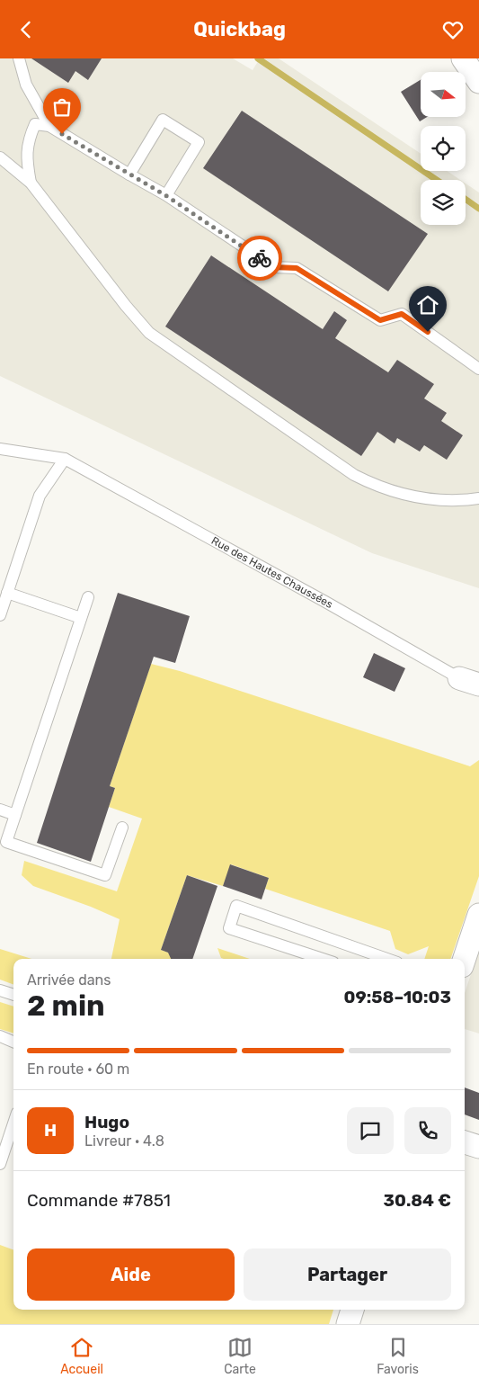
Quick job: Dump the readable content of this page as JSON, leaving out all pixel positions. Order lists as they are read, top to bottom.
{
  "streets": {
    "lane": ["Rue des Hautes Chaussées"]
  },
  "north": "right",
  "page": {
    "header": "Quickbag",
    "heading": ["2 min", "Arrivée dans", "09:58–10:03"],
    "panel": [
      "Hugo",
      "Livreur · 4.8",
      "Commande #7851",
      "30.84 €"
    ],
    "bar": "En route · 60 m",
    "round": "H",
    "buttons": ["Aide", "Partager"],
    "tabs": ["Accueil", "Carte", "Favoris"]
  }
}
